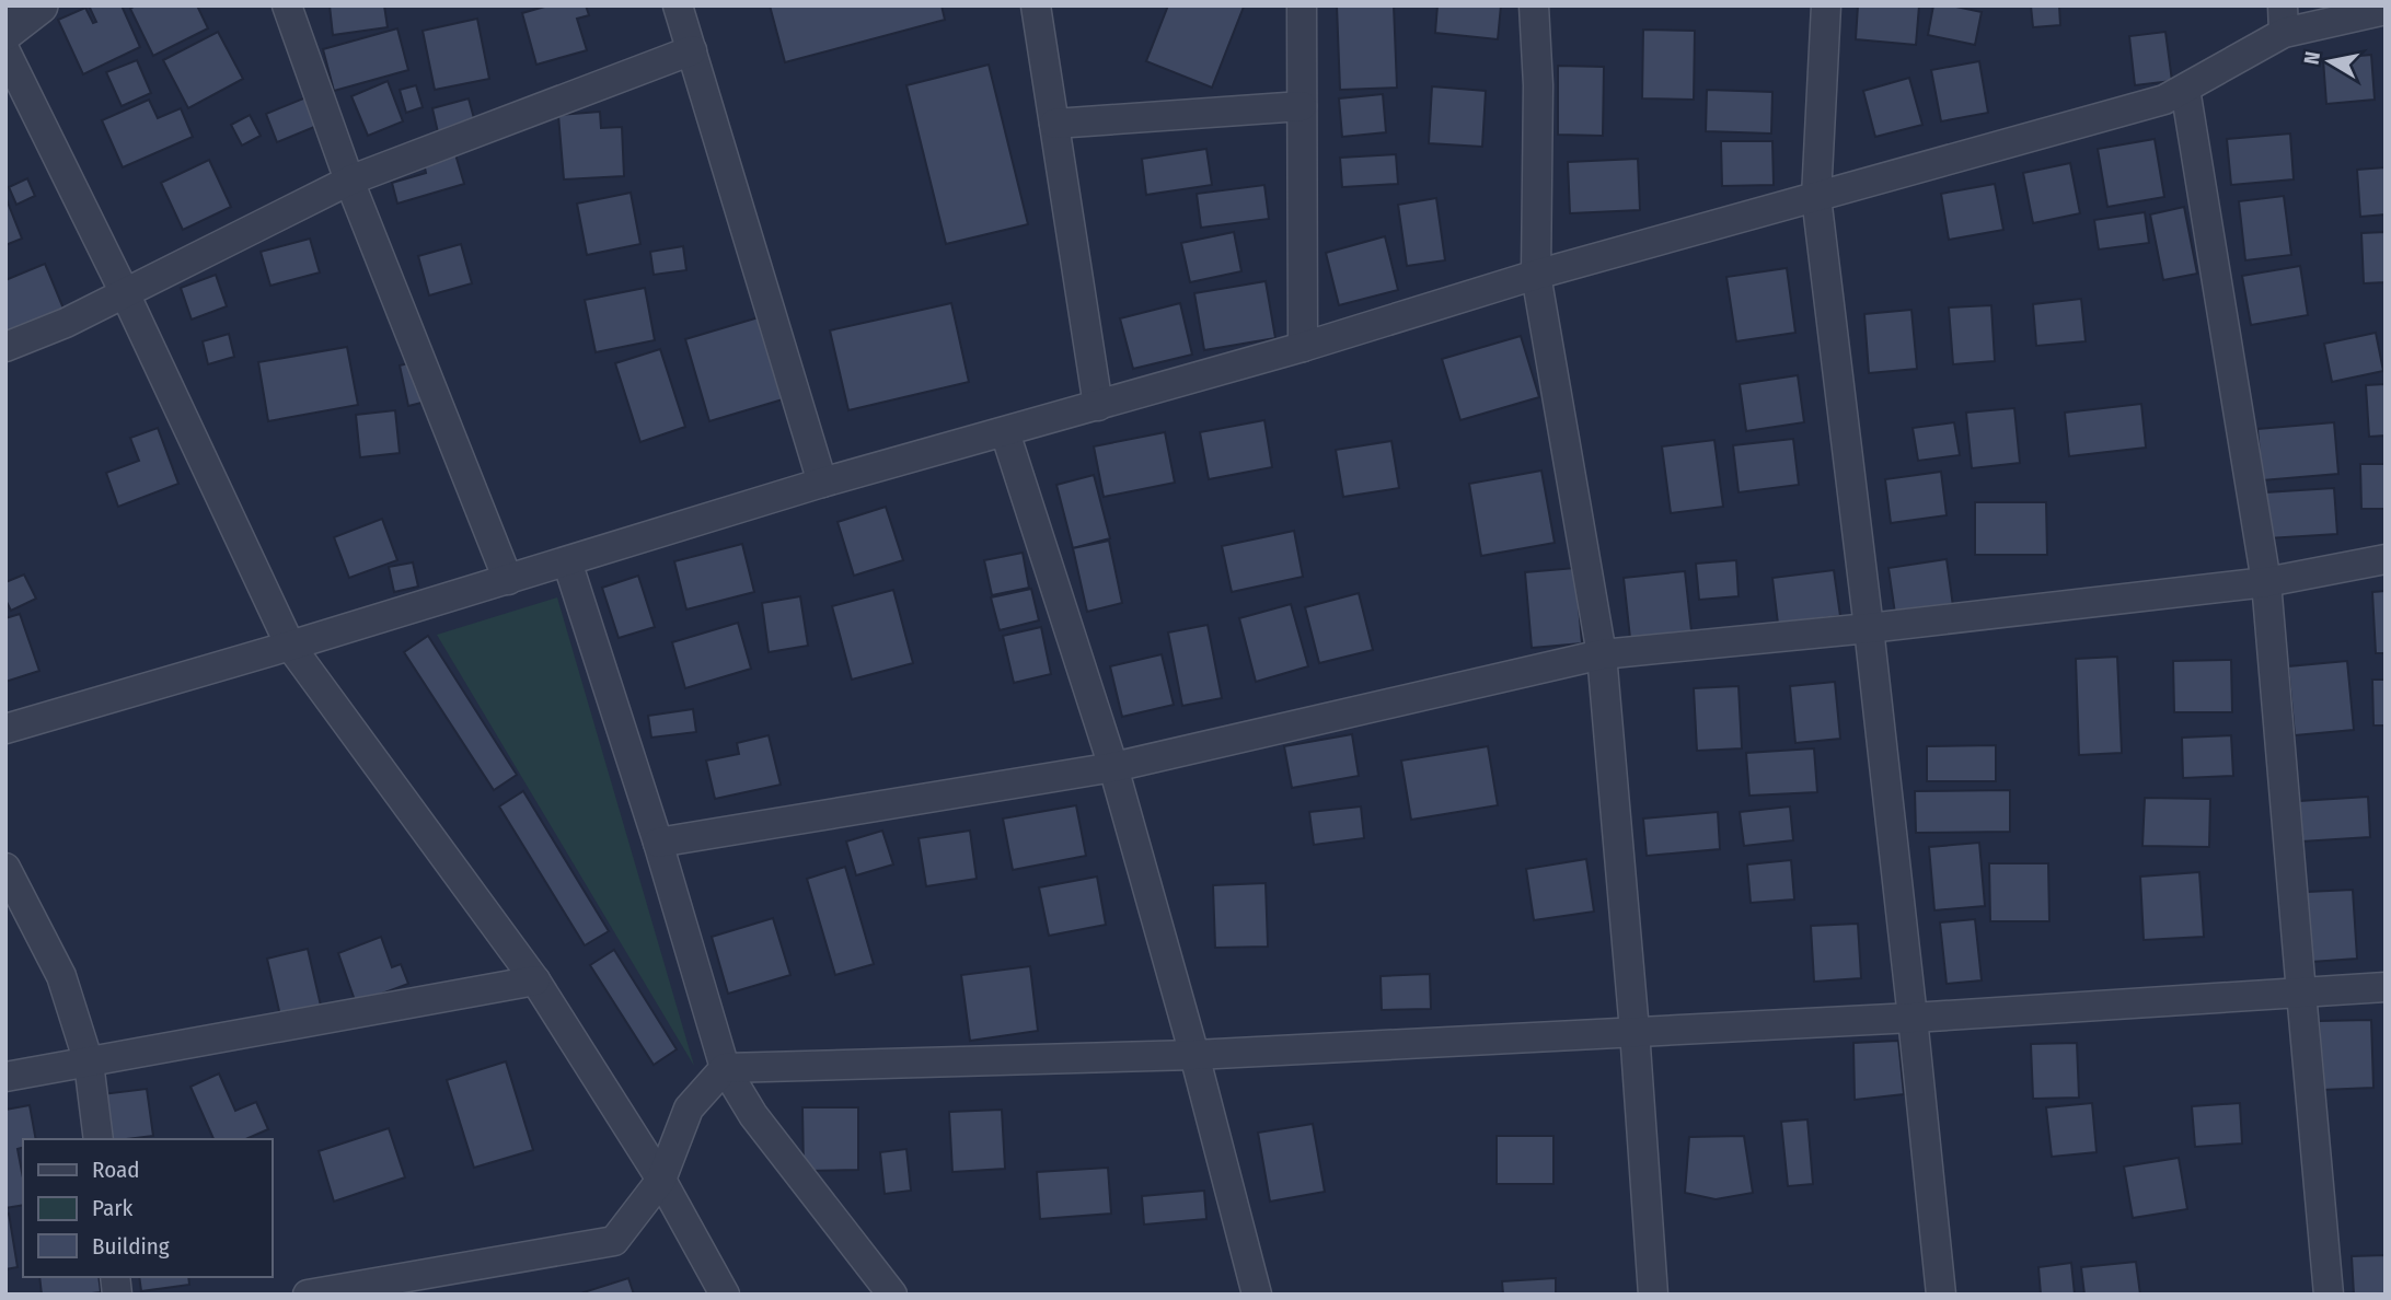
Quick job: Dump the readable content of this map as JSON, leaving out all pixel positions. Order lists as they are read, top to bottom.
{
  "legend": ["Road", "Park", "Building"],
  "north": "left"
}
